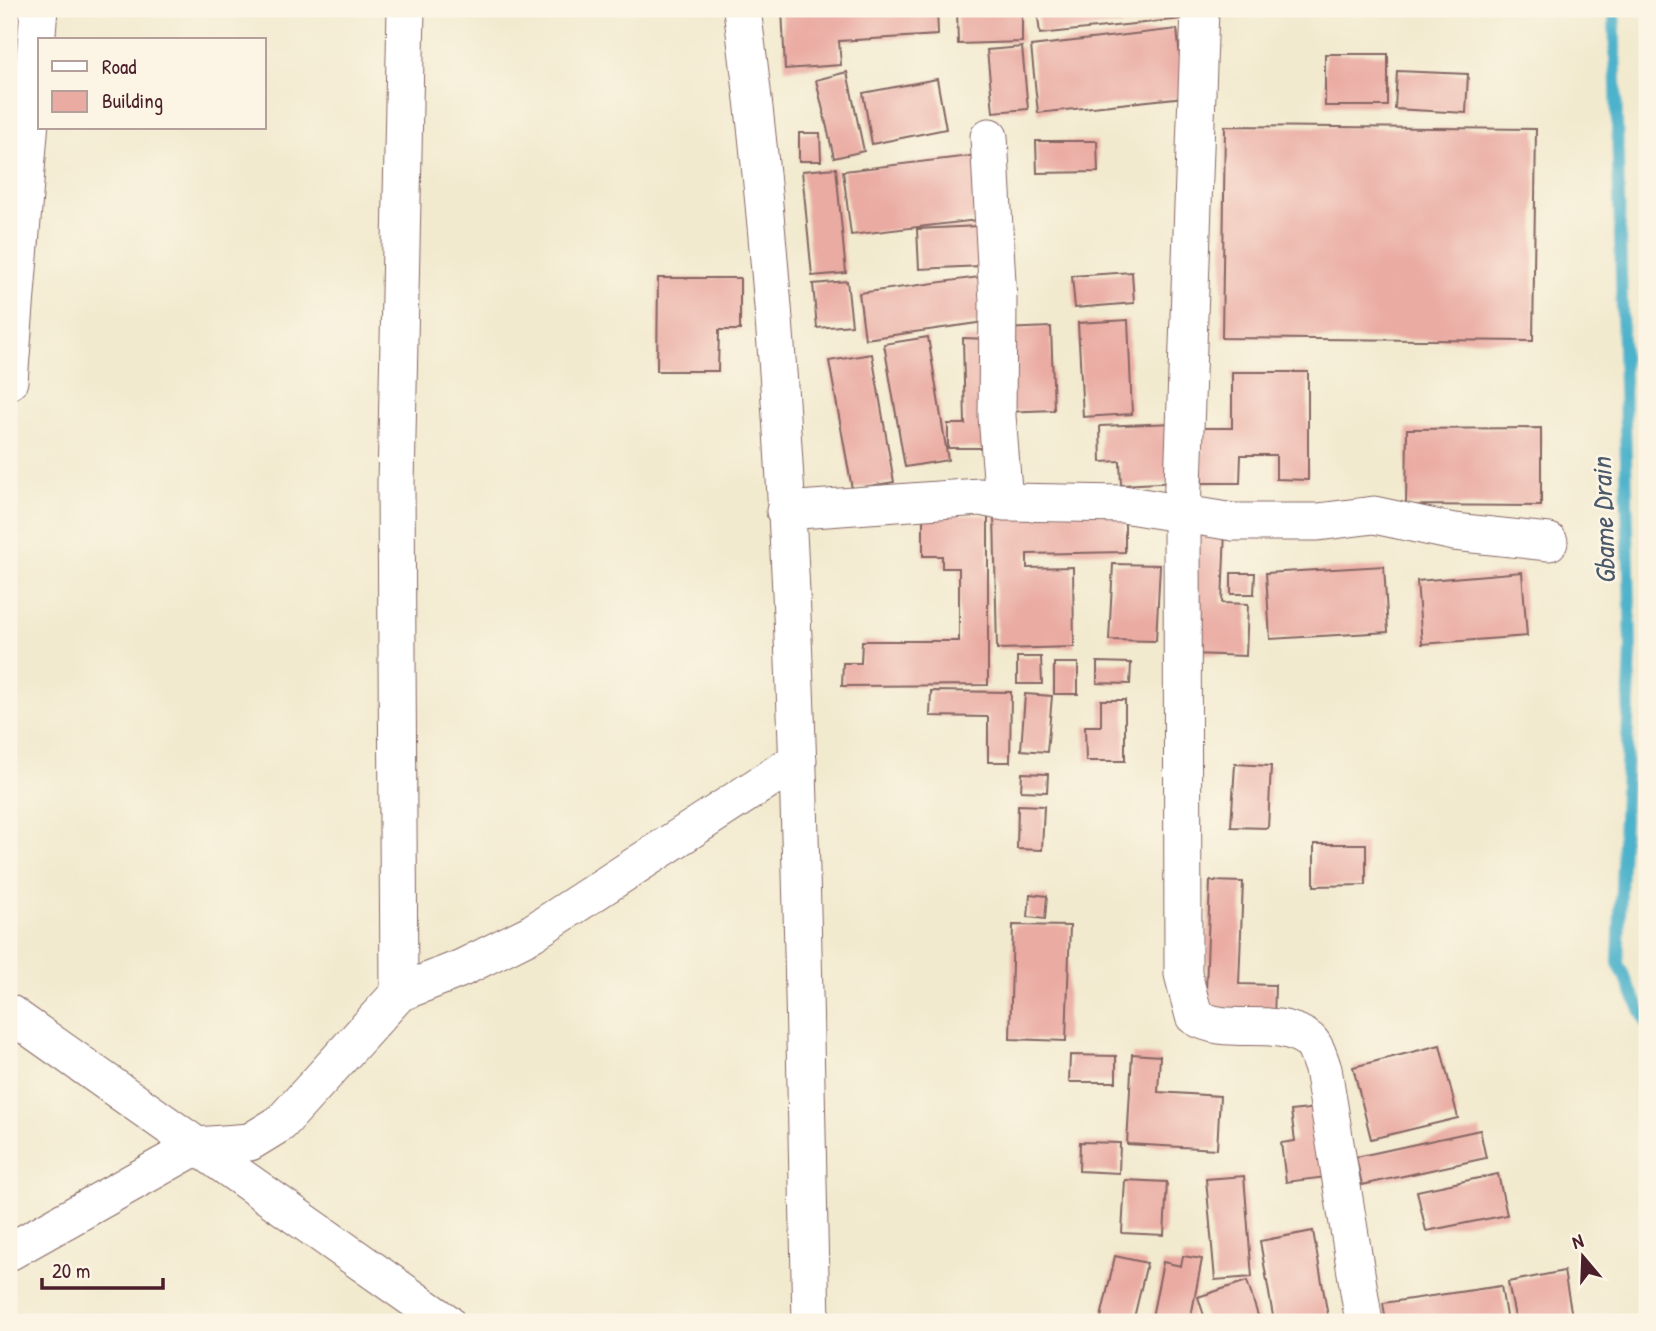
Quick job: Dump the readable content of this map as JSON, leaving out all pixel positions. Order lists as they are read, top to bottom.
{
  "water": ["Gbame Drain"],
  "legend": ["Road", "Building"],
  "scale_bar": "20 m",
  "north": "top"
}
